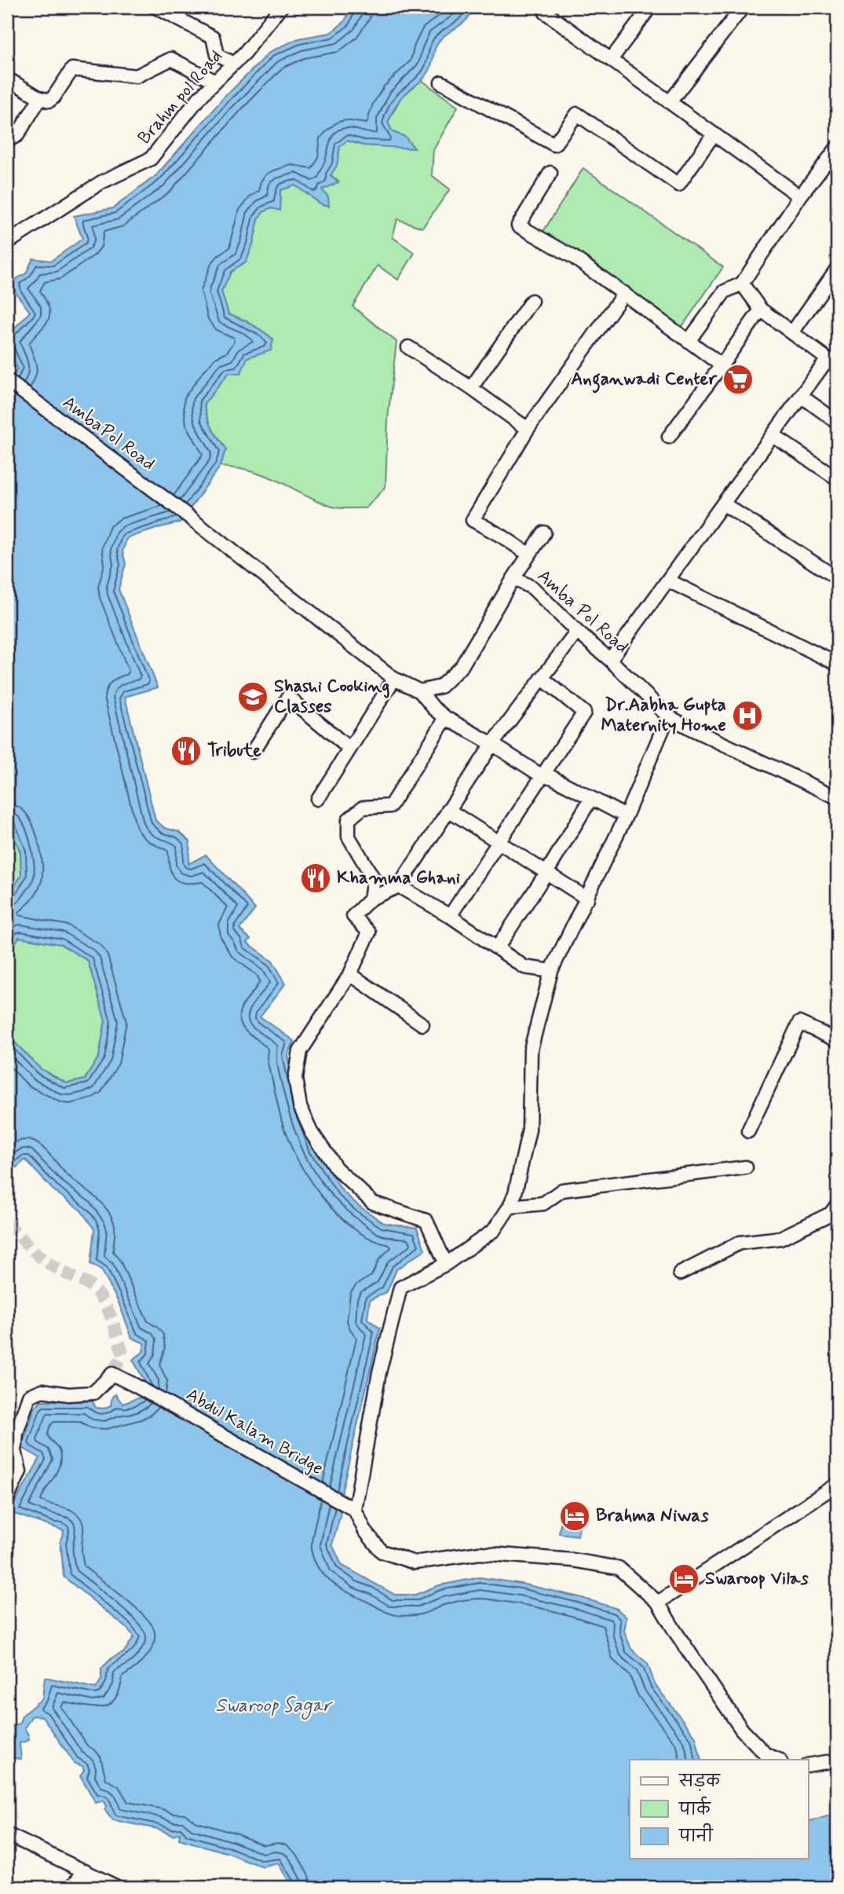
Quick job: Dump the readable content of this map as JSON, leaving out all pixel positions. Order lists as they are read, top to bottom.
{
  "streets": {
    "street": [
      "Brahm pol Road",
      "AmbaPol Road",
      "Amba Pol Road",
      "Abdul Kalam Bridge"
    ]
  },
  "water": ["Swaroop Sagar"],
  "places": {
    "supermarket": ["Anganwadi Center"],
    "school or university": ["Shashi Cooking Classes"],
    "hospital": ["Dr.Aabha Gupta Maternity Home"],
    "restaurant": ["Tribute", "Khamma Ghani"],
    "hotel": ["Brahma Niwas", "Swaroop Vilas"]
  },
  "legend": ["सड़क", "पार्क", "पानी"]
}
